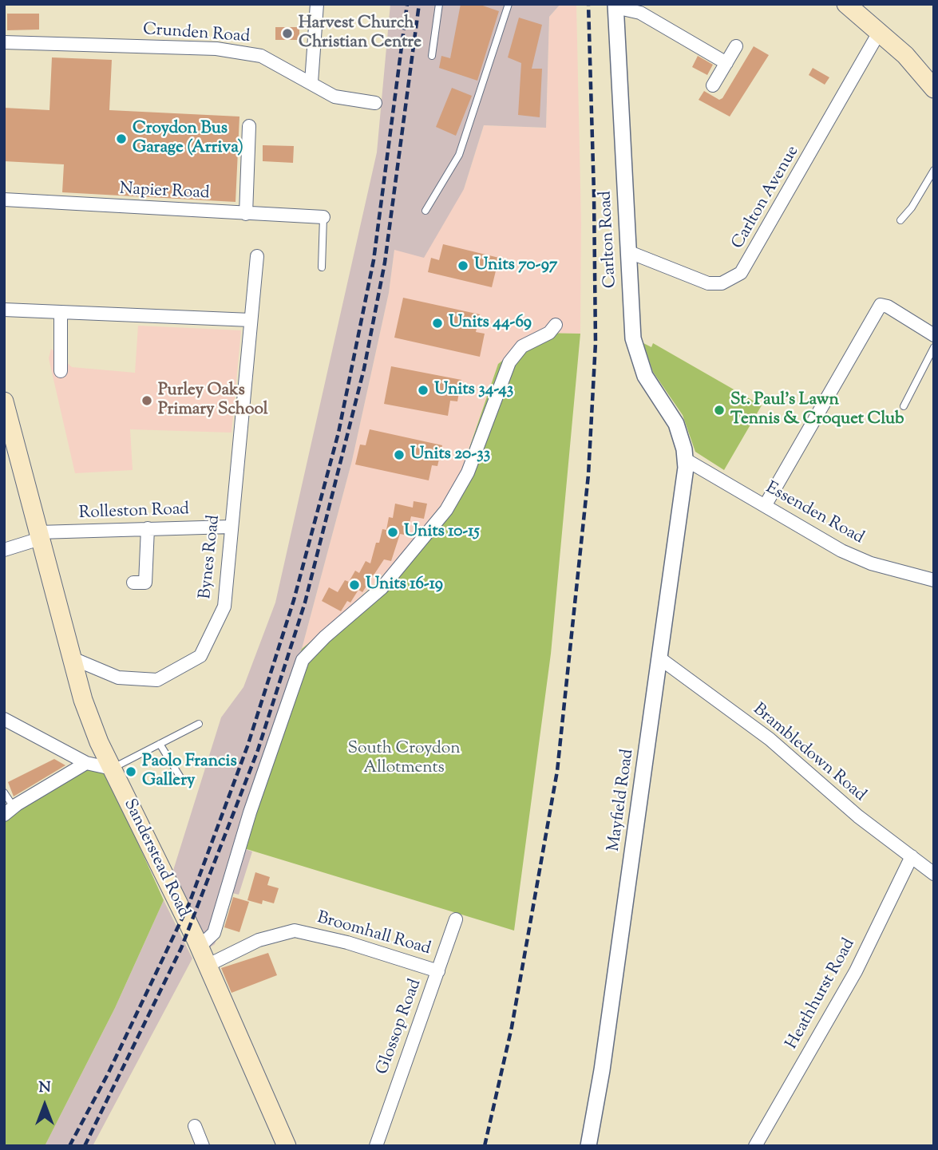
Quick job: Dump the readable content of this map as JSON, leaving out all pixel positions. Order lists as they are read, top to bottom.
{
  "streets": {
    "main road": ["Sanderstead Road"],
    "street": [
      "Crunden Road",
      "Napier Road",
      "Carlton Avenue",
      "Carlton Road",
      "Rolleston Road",
      "Essenden Road",
      "Bynes Road",
      "Brambledown Road",
      "Mayfield Road",
      "Broomhall Road",
      "Heathhurst Road",
      "Glossop Road"
    ]
  },
  "crossings": [
    ["Carlton Avenue", "Carlton Road"],
    ["Carlton Road", "Essenden Road"],
    ["Carlton Road", "Mayfield Road"],
    ["Rolleston Road", "Bynes Road"],
    ["Rolleston Road", "Sanderstead Road"],
    ["Essenden Road", "Mayfield Road"],
    ["Bynes Road", "Sanderstead Road"],
    ["Brambledown Road", "Mayfield Road"],
    ["Brambledown Road", "Heathhurst Road"],
    ["Sanderstead Road", "Broomhall Road"],
    ["Broomhall Road", "Glossop Road"]
  ],
  "parks": ["South Croydon Allotments"],
  "places": [
    "Harvest Church Christian Centre",
    "Croydon Bus Garage (Arriva)",
    "Units 70-97",
    "Units 44-69",
    "Units 34-43",
    "Purley Oaks Primary School",
    "St. Paul's Lawn Tennis & Croquet Club",
    "Units 20-33",
    "Units 10-15",
    "Units 16-19",
    "Paolo Francis Gallery"
  ],
  "north": "top"
}
